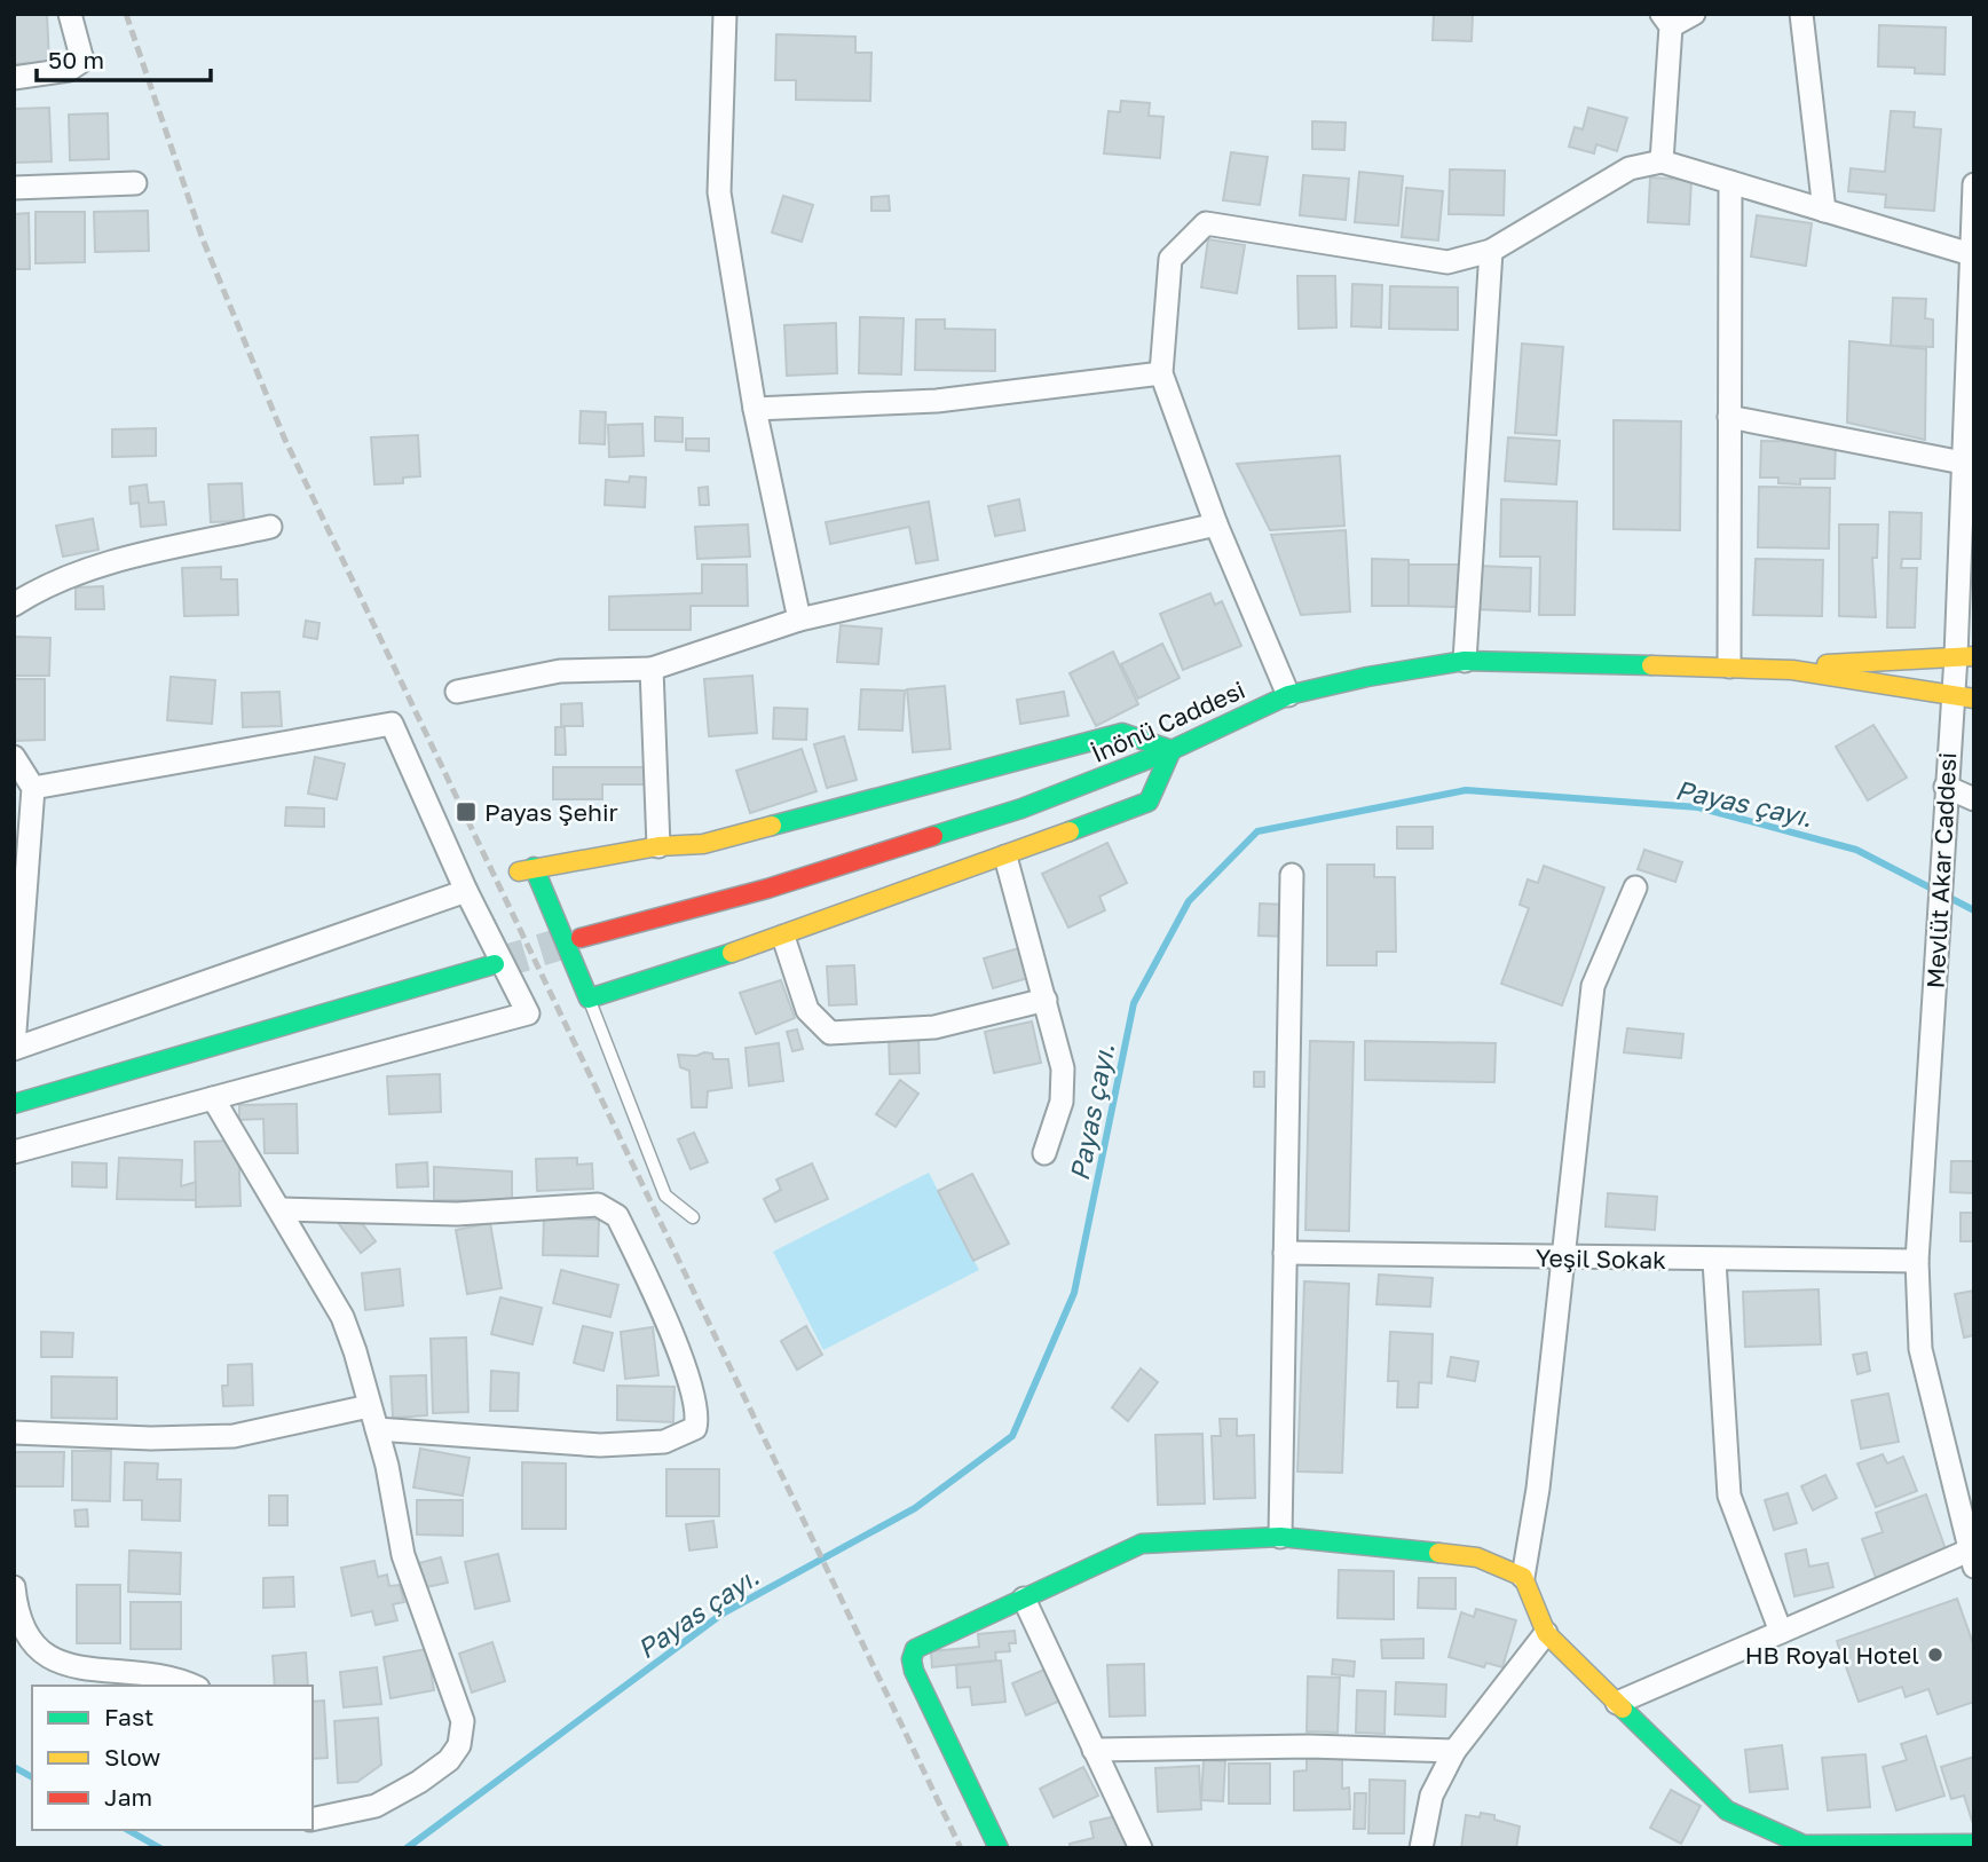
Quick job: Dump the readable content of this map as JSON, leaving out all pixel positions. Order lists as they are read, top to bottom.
{
  "streets": {
    "street": ["İnönü Caddesi", "Mevlüt Akar Caddesi", "Yeşil Sokak"]
  },
  "crossings": [
    ["Mevlüt Akar Caddesi", "Yeşil Sokak"]
  ],
  "water": ["Payas çayı."],
  "places": {
    "transit": ["Payas Şehi̇r"],
    "other": ["HB Royal Hotel"]
  },
  "legend": ["Fast", "Slow", "Jam"],
  "scale_bar": "50 m"
}
